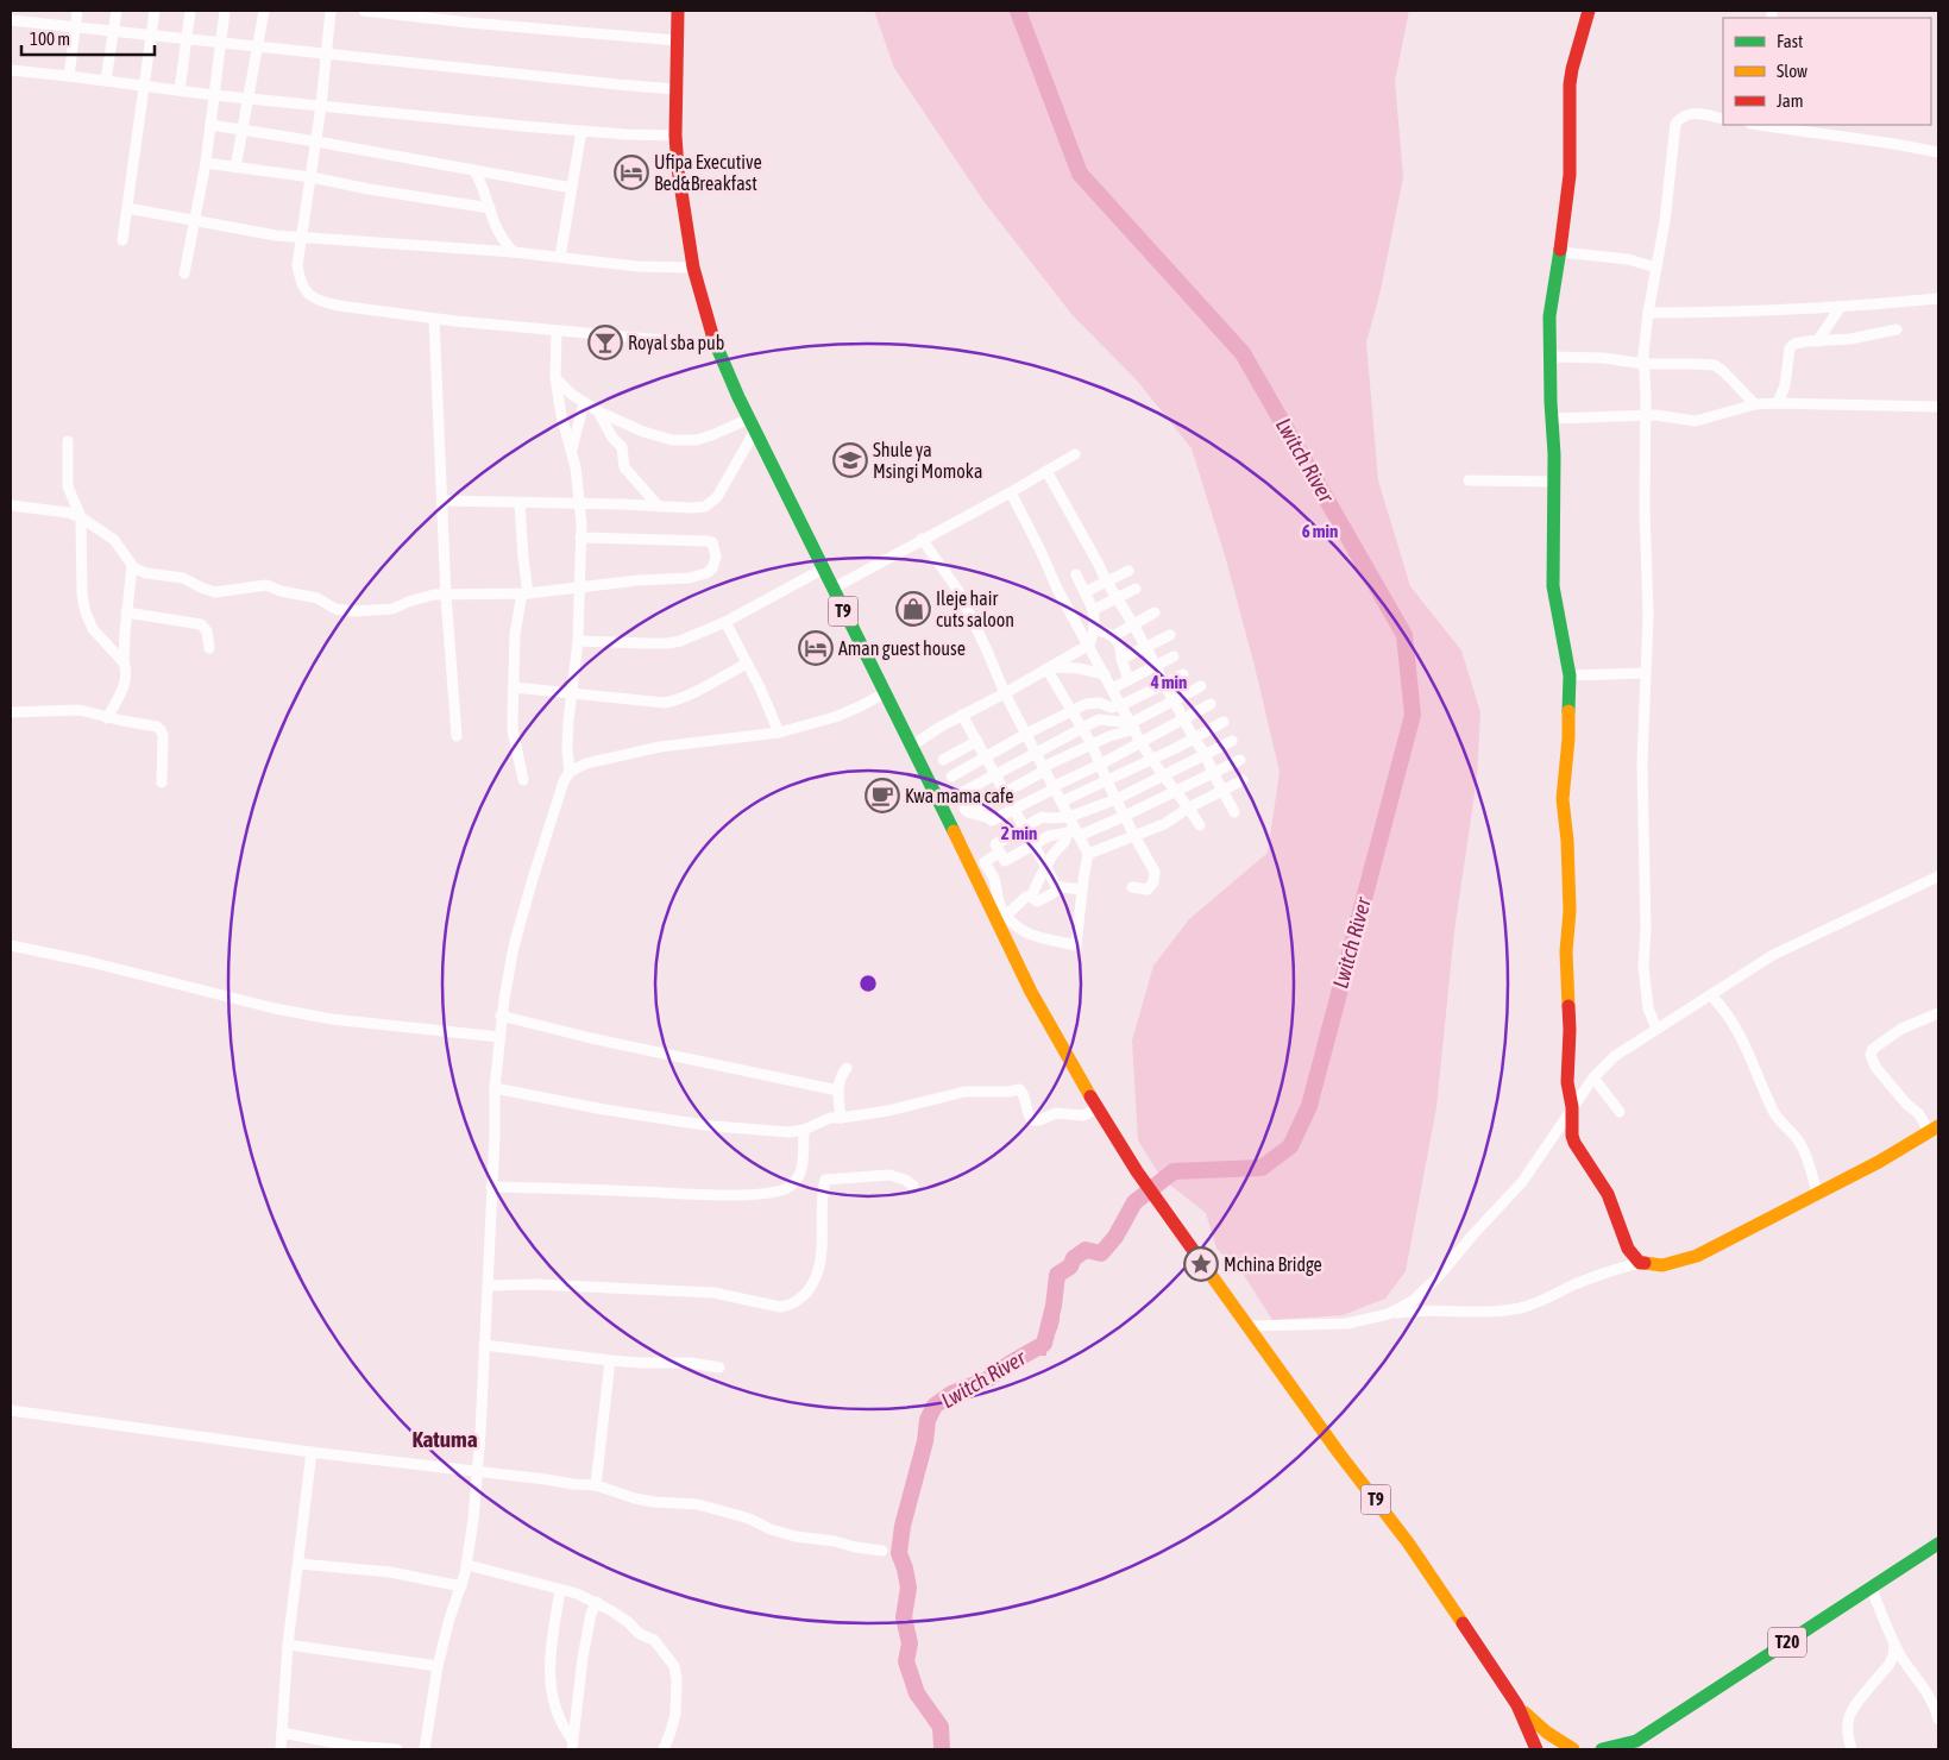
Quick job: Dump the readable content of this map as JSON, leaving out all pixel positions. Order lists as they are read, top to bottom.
{
  "streets": {
    "main road": ["T9", "T20"]
  },
  "districts": ["Katuma"],
  "water": ["Lwitch River"],
  "places": {
    "hotel": ["Ufipa Executive Bed&Breakfast", "Aman guest house"],
    "bar": ["Royal sba pub"],
    "school or university": ["Shule ya Msingi Momoka"],
    "shop": ["Ileje hair cuts saloon"],
    "cafe": ["Kwa mama cafe"],
    "place": ["Mchina Bridge"]
  },
  "legend": ["Fast", "Slow", "Jam"],
  "scale_bar": "100 m",
  "rings": ["6 min", "4 min", "2 min"]
}
